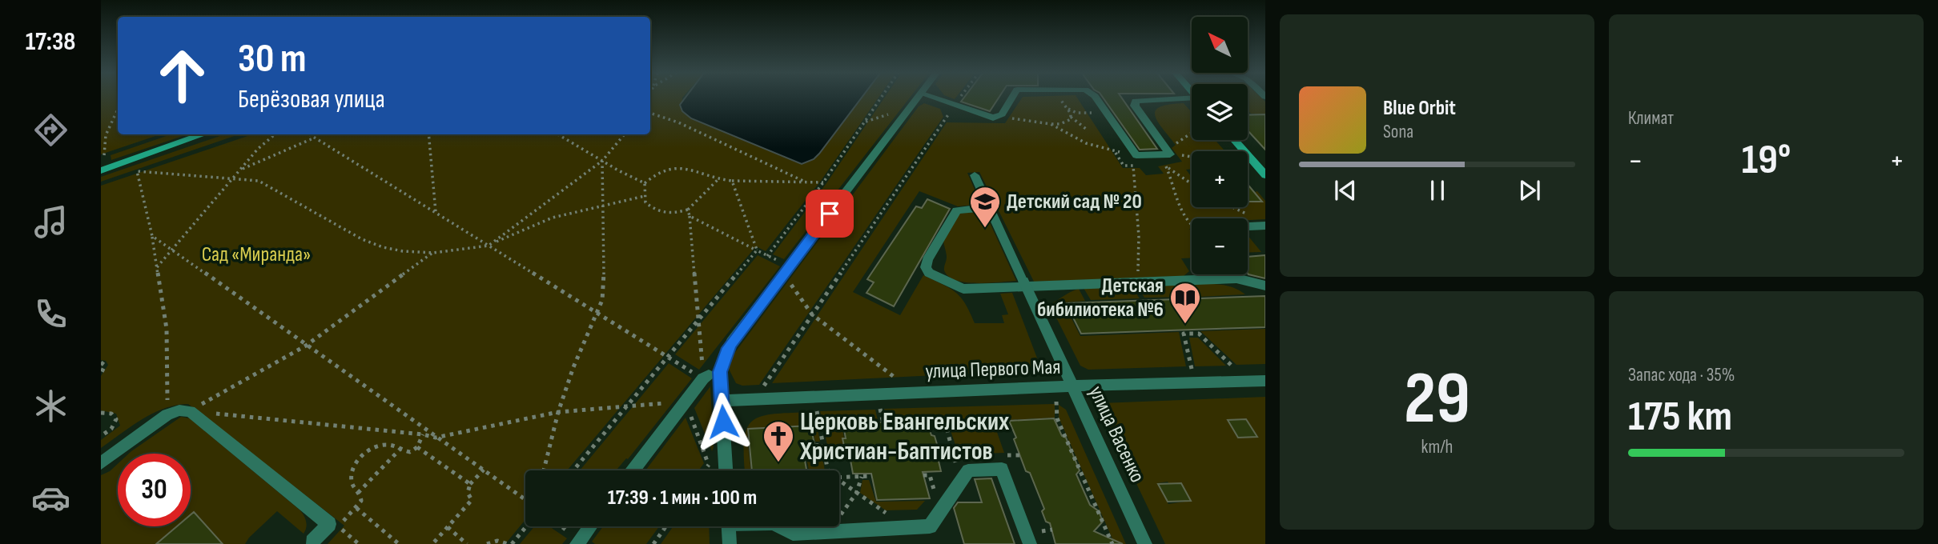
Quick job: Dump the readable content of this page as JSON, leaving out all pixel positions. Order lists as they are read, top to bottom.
{
  "streets": {
    "street": ["улица Первого Мая", "улица Васенко"]
  },
  "crossings": [
    ["улица Первого Мая", "улица Васенко"]
  ],
  "parks": ["Сад «Миранда»"],
  "places": {
    "school or university": ["Детский сад № 20"],
    "library": ["Детская бибилиотека №6"],
    "church": ["Церковь Евангельских Христиан-Баптистов"]
  },
  "north": "top left",
  "page": {
    "tabs": "17:38",
    "tile": [
      "Климат",
      ["29", "km/h"],
      ["Запас хода · 35%", "175 km"]
    ],
    "map_buttons": ["+", "−"],
    "turn": ["30 m", "Берёзовая улица"],
    "song": ["Blue Orbit", "Sona"],
    "heat": ["−", "19°", "+"],
    "limit": "30",
    "trip": "17:39 · 1 мин · 100 m"
  }
}
